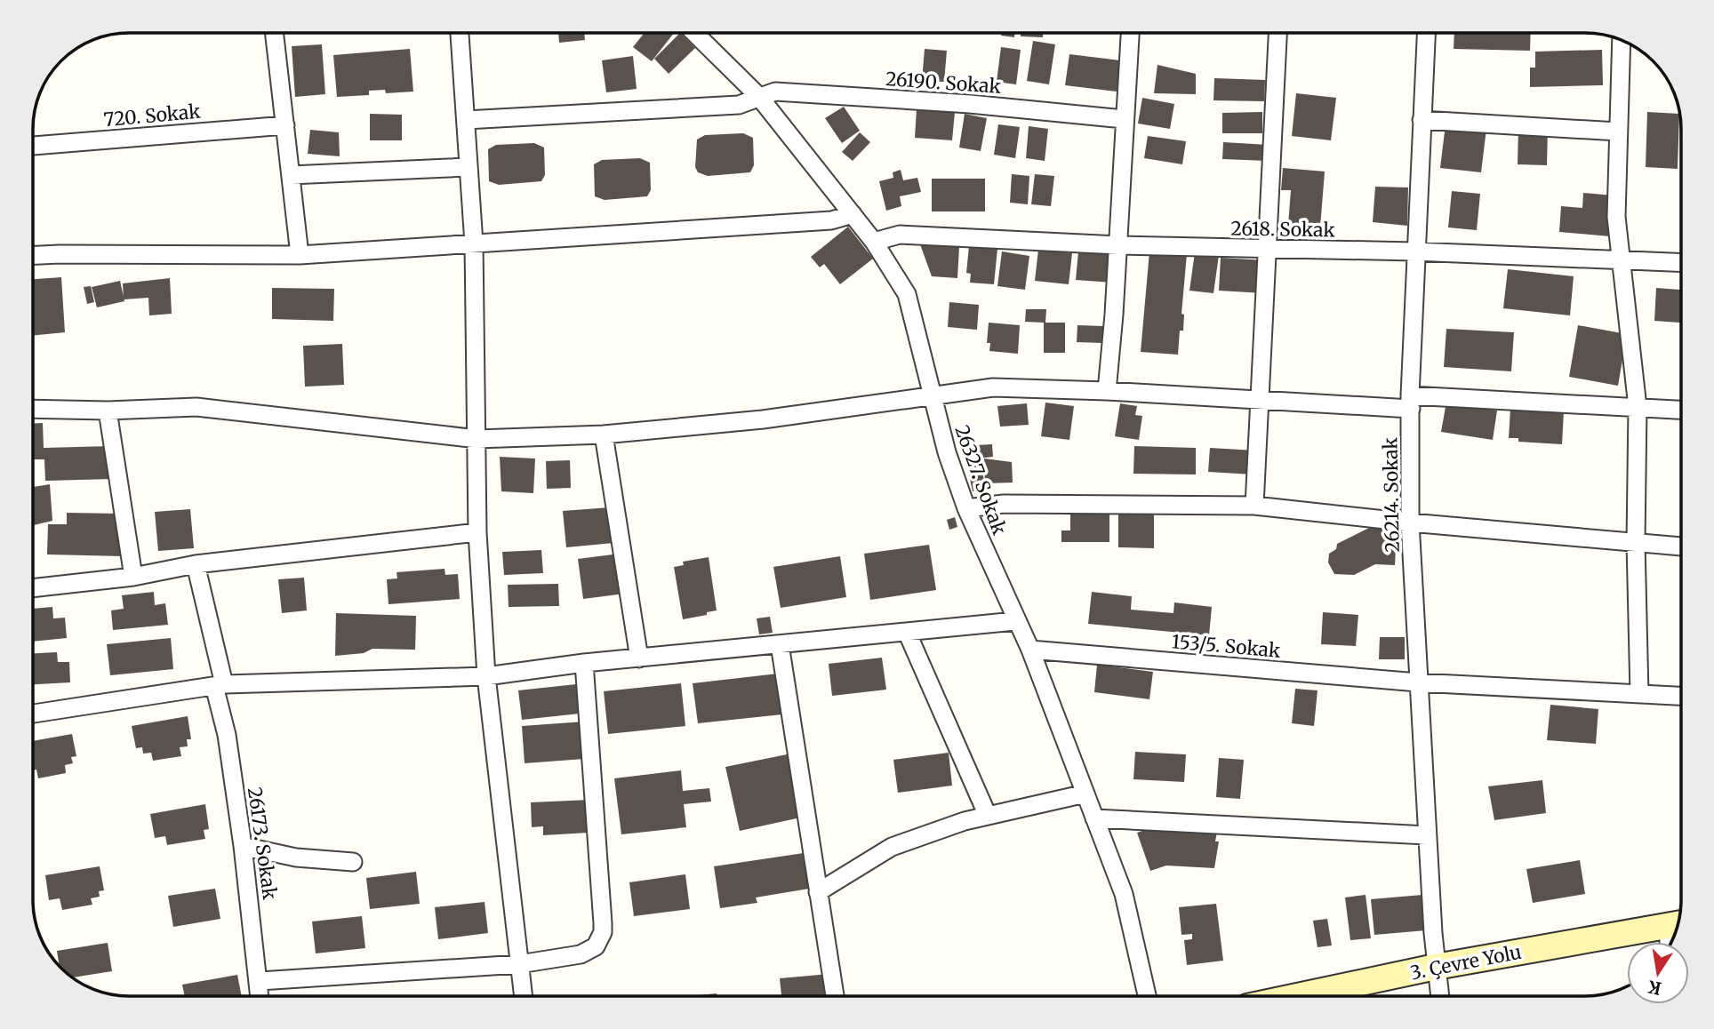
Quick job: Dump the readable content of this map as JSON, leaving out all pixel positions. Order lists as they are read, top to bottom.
{
  "streets": {
    "main road": ["3. Çevre Yolu"],
    "street": [
      "26190. Sokak",
      "720. Sokak",
      "2618. Sokak",
      "26327. Sokak",
      "26214. Sokak",
      "153/5. Sokak",
      "26173. Sokak"
    ]
  },
  "crossings": [
    ["26190. Sokak", "26327. Sokak"],
    ["2618. Sokak", "26327. Sokak"],
    ["2618. Sokak", "26214. Sokak"],
    ["26327. Sokak", "153/5. Sokak"],
    ["26214. Sokak", "153/5. Sokak"],
    ["26214. Sokak", "3. Çevre Yolu"]
  ],
  "north": "bottom"
}
